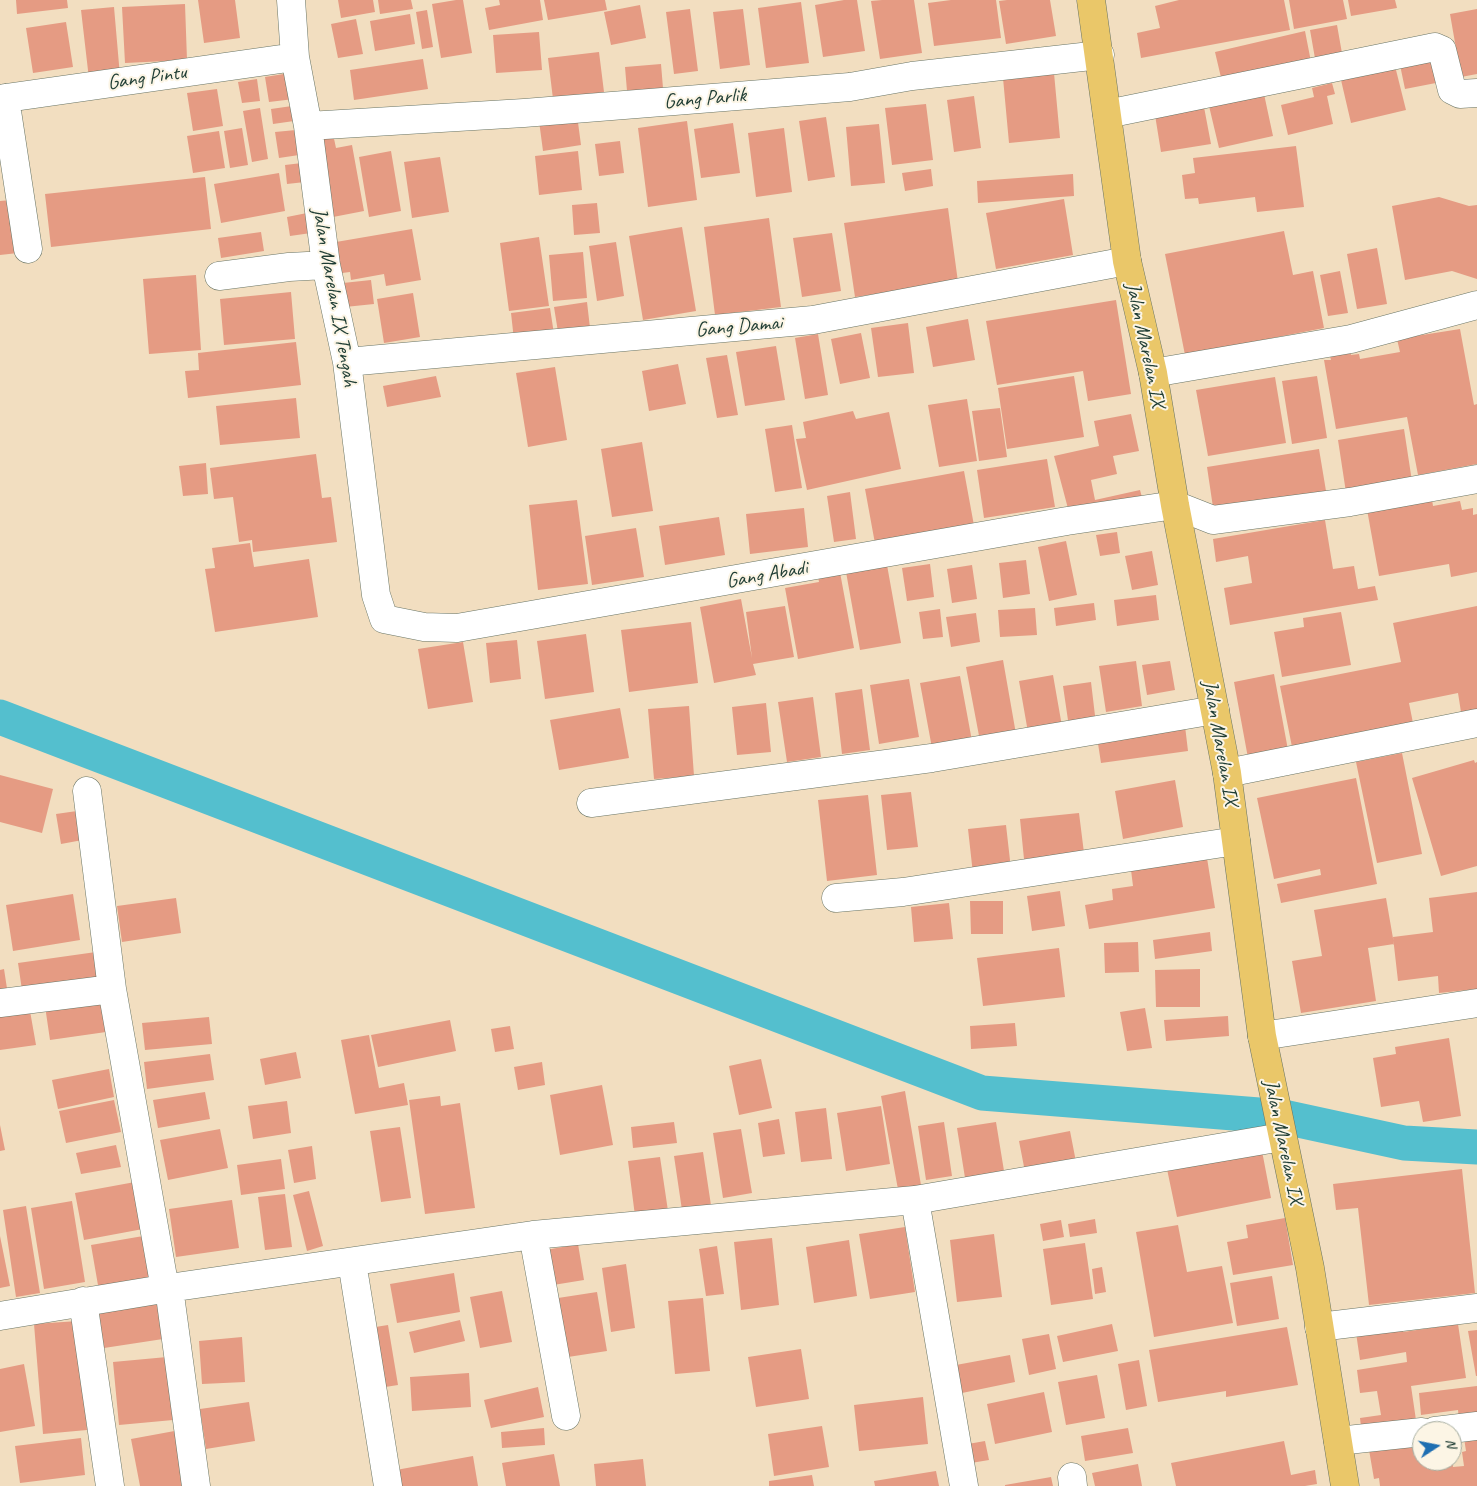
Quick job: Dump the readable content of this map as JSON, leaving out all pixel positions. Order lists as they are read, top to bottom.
{
  "streets": {
    "main road": ["Jalan Marelan IX"],
    "street": [
      "Gang Pintu",
      "Gang Parlik",
      "Jalan Marelan IX Tengah",
      "Gang Damai",
      "Gang Abadi"
    ]
  },
  "crossings": [
    ["Gang Pintu", "Jalan Marelan IX Tengah"],
    ["Gang Parlik", "Jalan Marelan IX Tengah"],
    ["Gang Parlik", "Jalan Marelan IX"],
    ["Jalan Marelan IX Tengah", "Gang Damai"],
    ["Jalan Marelan IX Tengah", "Gang Abadi"],
    ["Gang Damai", "Jalan Marelan IX"],
    ["Jalan Marelan IX", "Gang Abadi"]
  ],
  "north": "right"
}
